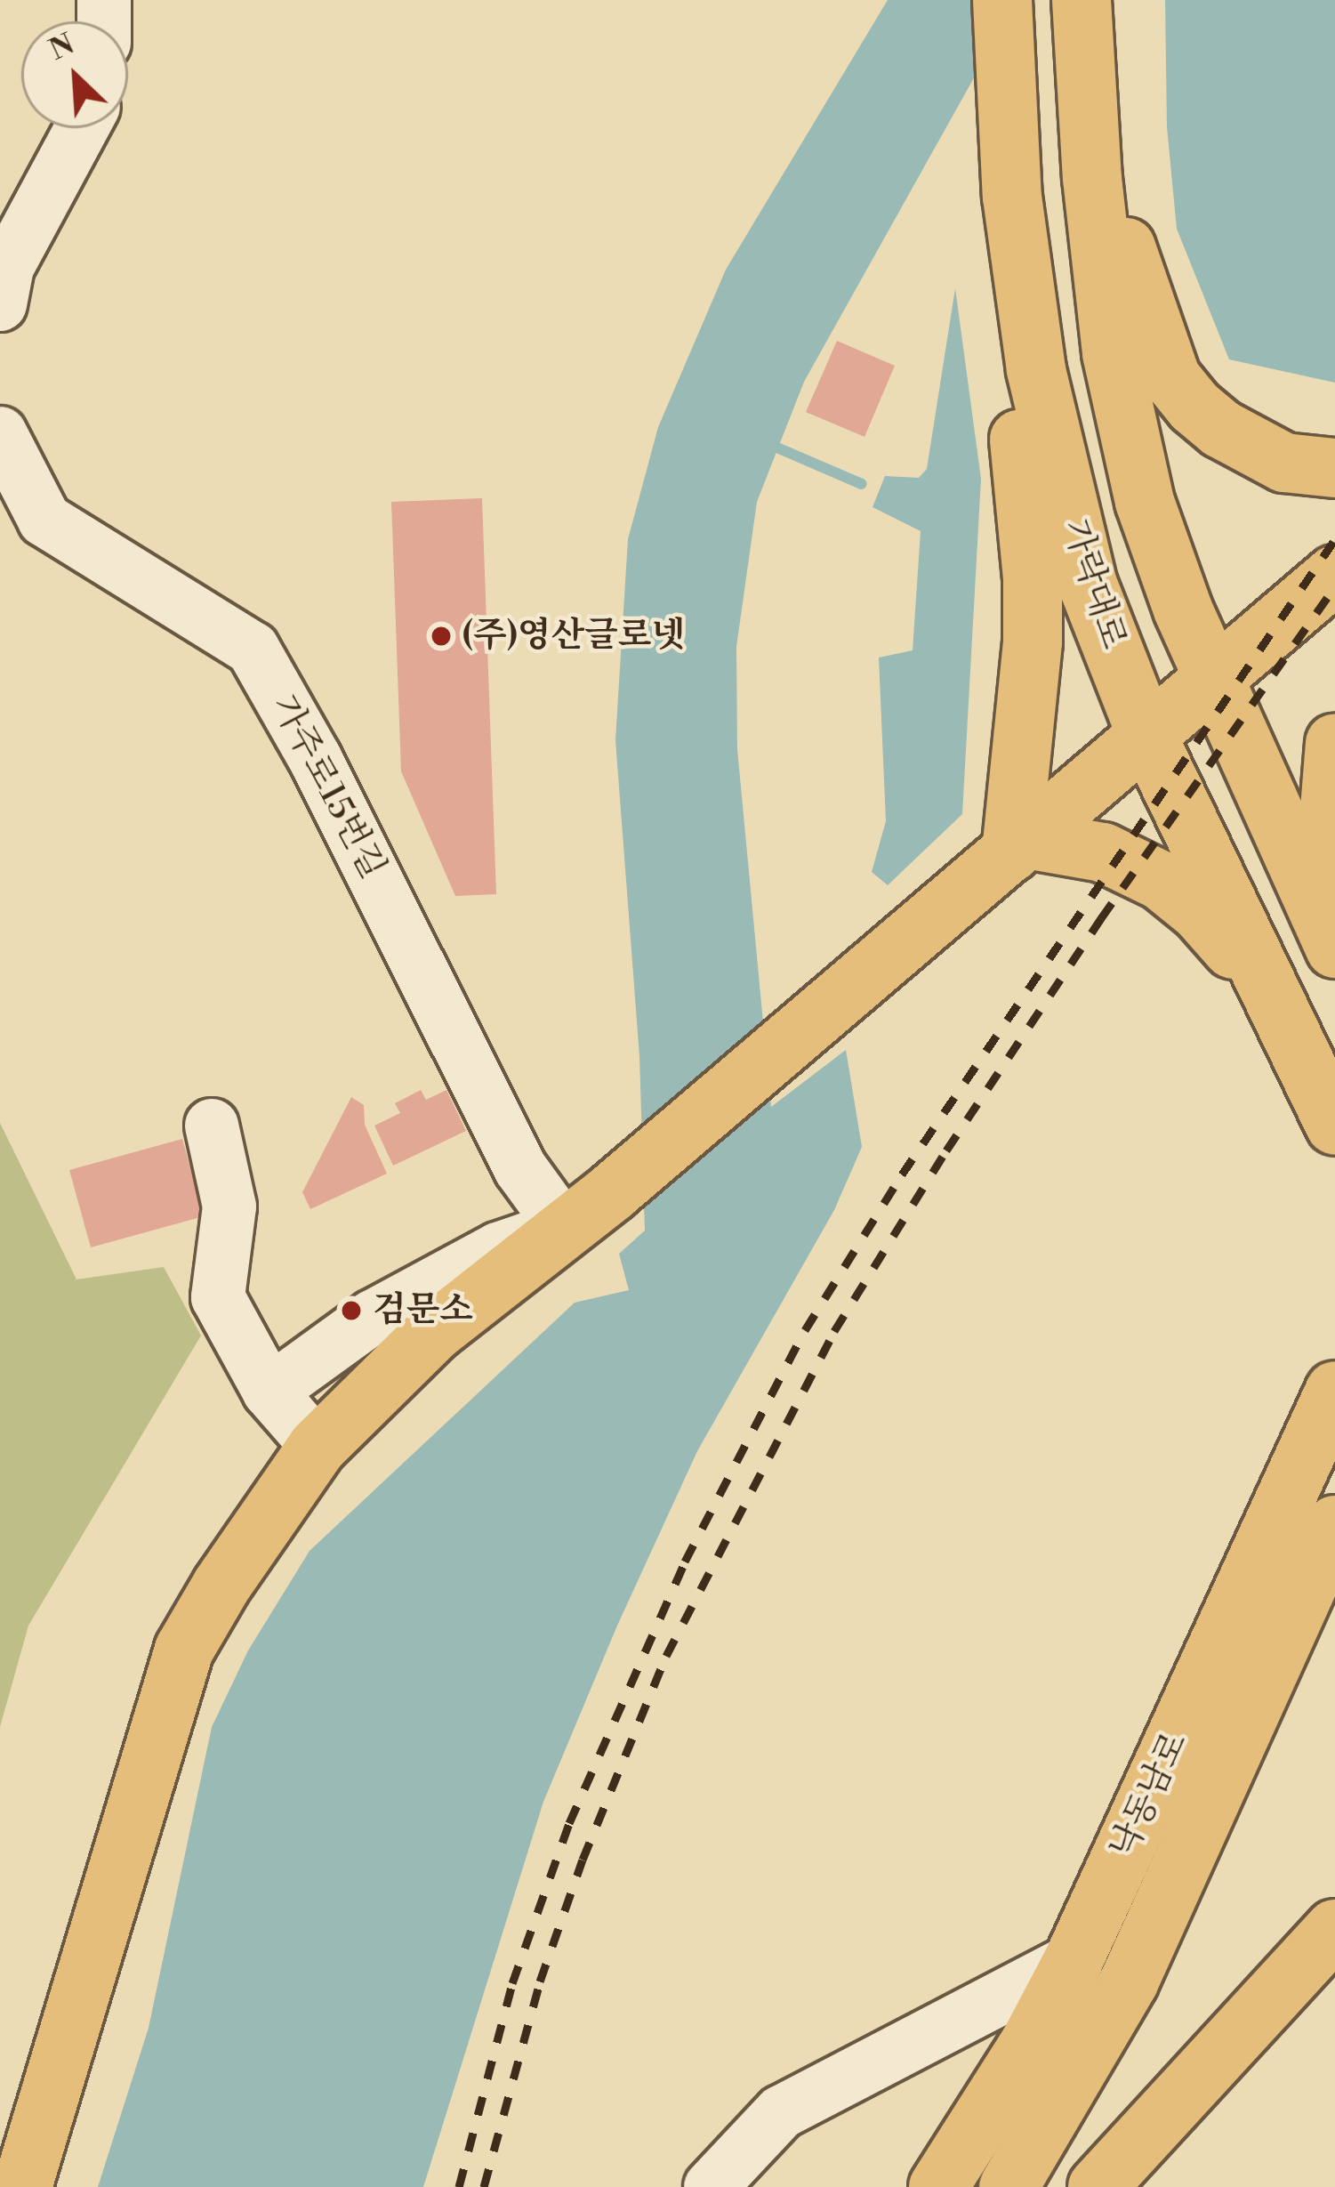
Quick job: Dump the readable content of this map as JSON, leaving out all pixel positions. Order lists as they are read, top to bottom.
{
  "streets": {
    "main road": ["가락대로", "낙동남로"],
    "street": ["가주로15번길"]
  },
  "places": ["(주)영산글로넷", "검문소"],
  "north": "top left"
}
